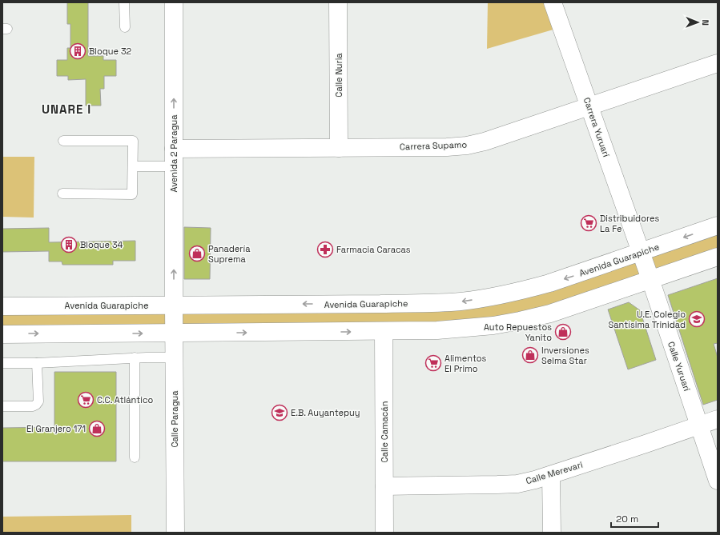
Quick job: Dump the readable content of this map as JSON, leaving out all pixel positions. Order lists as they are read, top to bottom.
{
  "streets": {
    "street": [
      "Calle Nuria",
      "Carrera Yuruarí",
      "Carrera Supamo",
      "Avenida 2 Paragua",
      "Avenida Guarapiche",
      "Calle Yuruarí",
      "Calle Paragua",
      "Calle Camacán",
      "Calle Merevari"
    ]
  },
  "crossings": [
    ["Calle Nuria", "Carrera Supamo"],
    ["Carrera Yuruarí", "Carrera Supamo"],
    ["Carrera Yuruarí", "Avenida Guarapiche"],
    ["Carrera Yuruarí", "Calle Yuruarí"],
    ["Carrera Supamo", "Avenida 2 Paragua"],
    ["Avenida 2 Paragua", "Avenida Guarapiche"],
    ["Avenida 2 Paragua", "Calle Paragua"],
    ["Avenida Guarapiche", "Calle Yuruarí"],
    ["Avenida Guarapiche", "Calle Paragua"],
    ["Calle Yuruarí", "Calle Merevari"],
    ["Calle Camacán", "Calle Merevari"]
  ],
  "one_way": ["Avenida 2 Paragua"],
  "districts": ["UNARE I"],
  "places": {
    "building": ["Bloque 32", "Bloque 34"],
    "supermarket": ["Distribuidores La Fe", "Alimentos El Primo", "C.C. Atlántico"],
    "pharmacy": ["Farmacia Caracas"],
    "shop": [
      "Panadería Suprema",
      "Auto Repuestos Yanito",
      "Inversiones Selma Star",
      "El Granjero 171"
    ],
    "school or university": ["U.E. Colegio Santísima Trinidad", "E.B. Auyantepuy"]
  },
  "scale_bar": "20 m",
  "north": "right"
}
